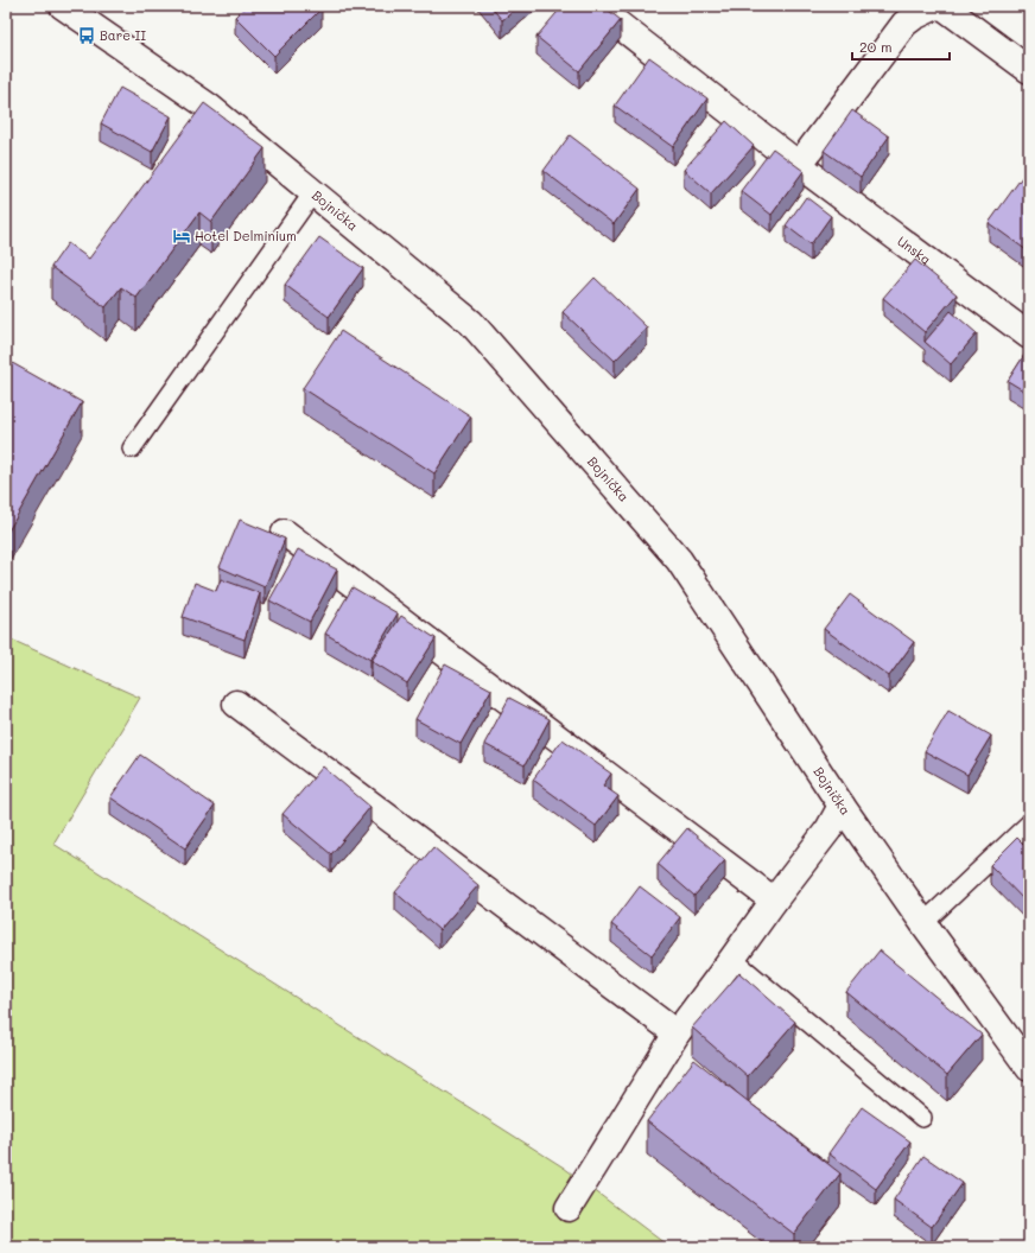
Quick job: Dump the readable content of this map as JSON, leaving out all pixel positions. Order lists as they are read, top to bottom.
{
  "streets": {
    "street": ["Bojnička", "Unska"]
  },
  "places": {
    "bus stop": ["Bare II"],
    "hotel": ["Hotel Delminium"]
  },
  "scale_bar": "20 m"
}
